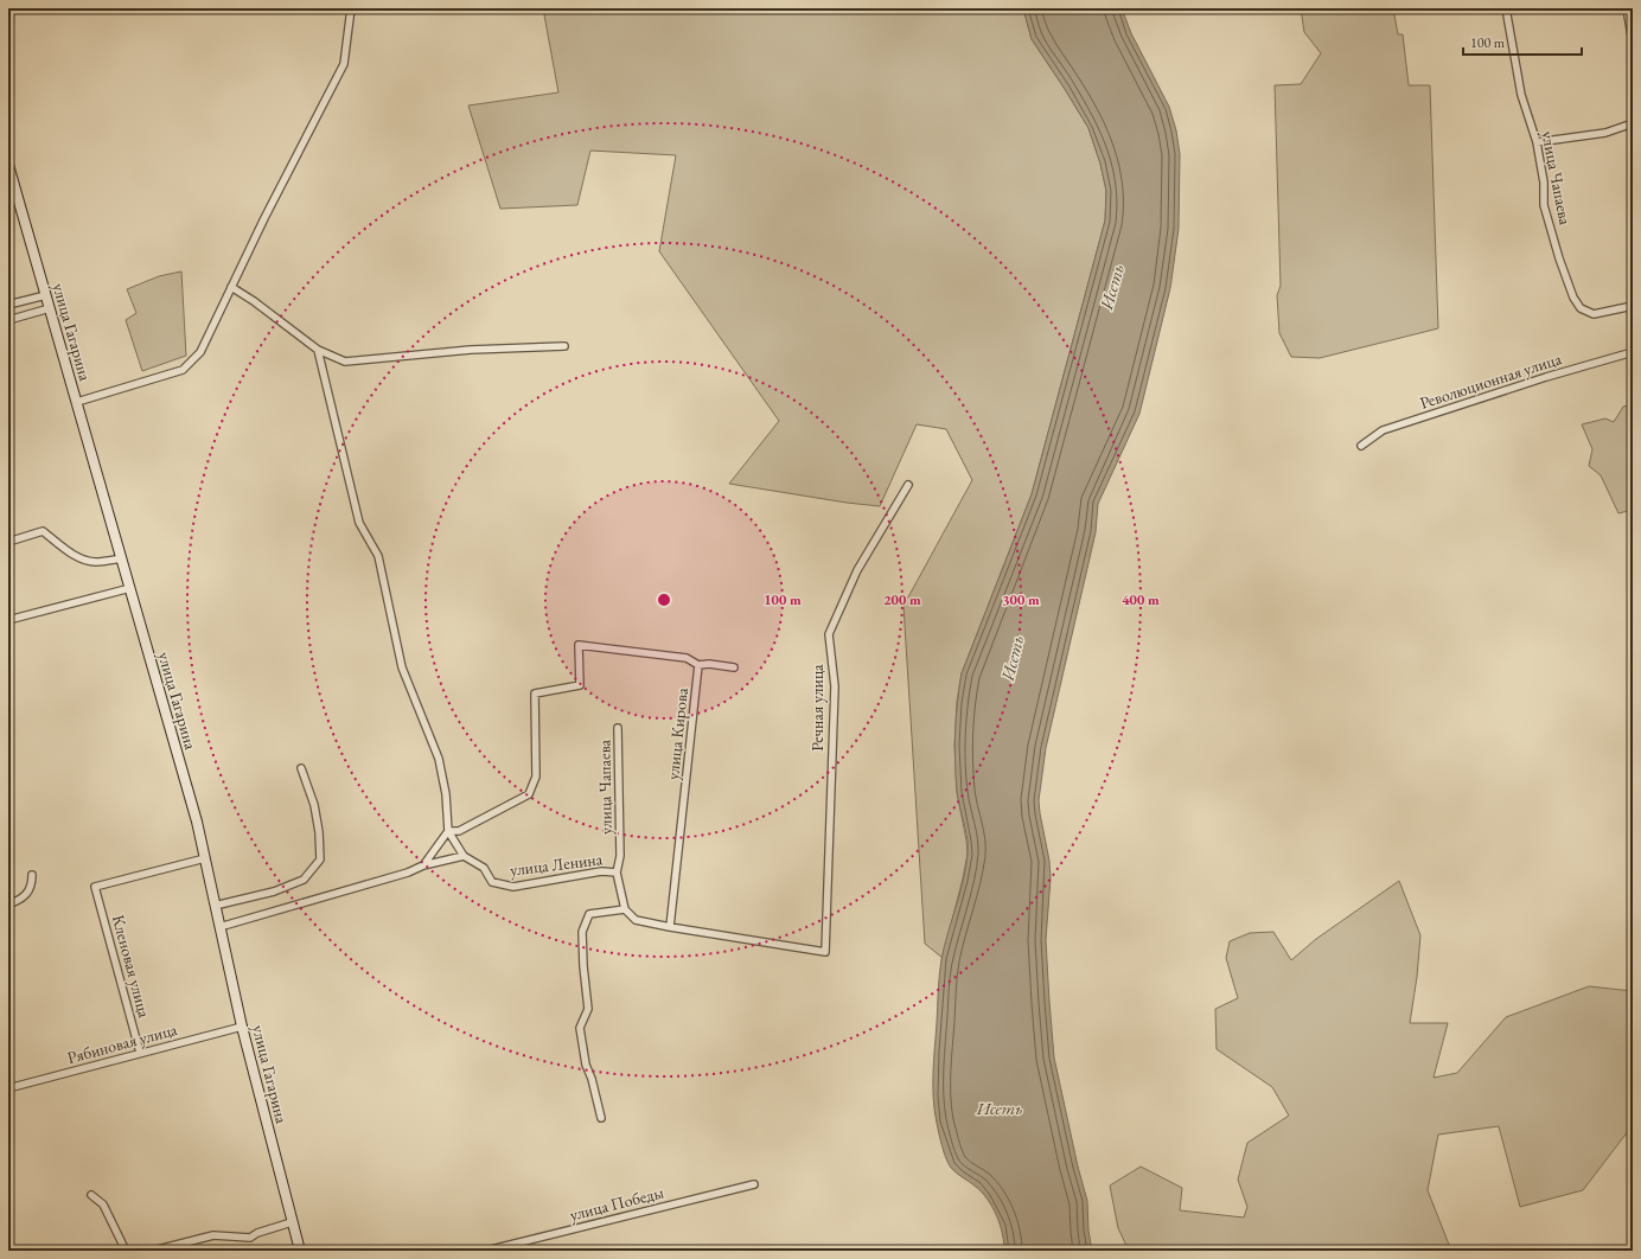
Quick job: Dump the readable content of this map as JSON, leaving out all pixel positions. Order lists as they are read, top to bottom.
{
  "streets": {
    "main road": ["улица Гагарина"],
    "street": [
      "улица Чапаева",
      "Революционная улица",
      "Речная улица",
      "улица Кирова",
      "улица Ленина",
      "Кленовая улица",
      "Рябиновая улица",
      "улица Победы"
    ]
  },
  "crossings": [
    ["улица Чапаева", "улица Ленина"],
    ["улица Гагарина", "Кленовая улица"],
    ["улица Гагарина", "Рябиновая улица"],
    ["Речная улица", "улица Кирова"],
    ["Кленовая улица", "Рябиновая улица"]
  ],
  "water": ["Исеть"],
  "scale_bar": "100 m",
  "rings": [
    "100 m",
    "200 m",
    "300 m",
    "400 m"
  ]
}
